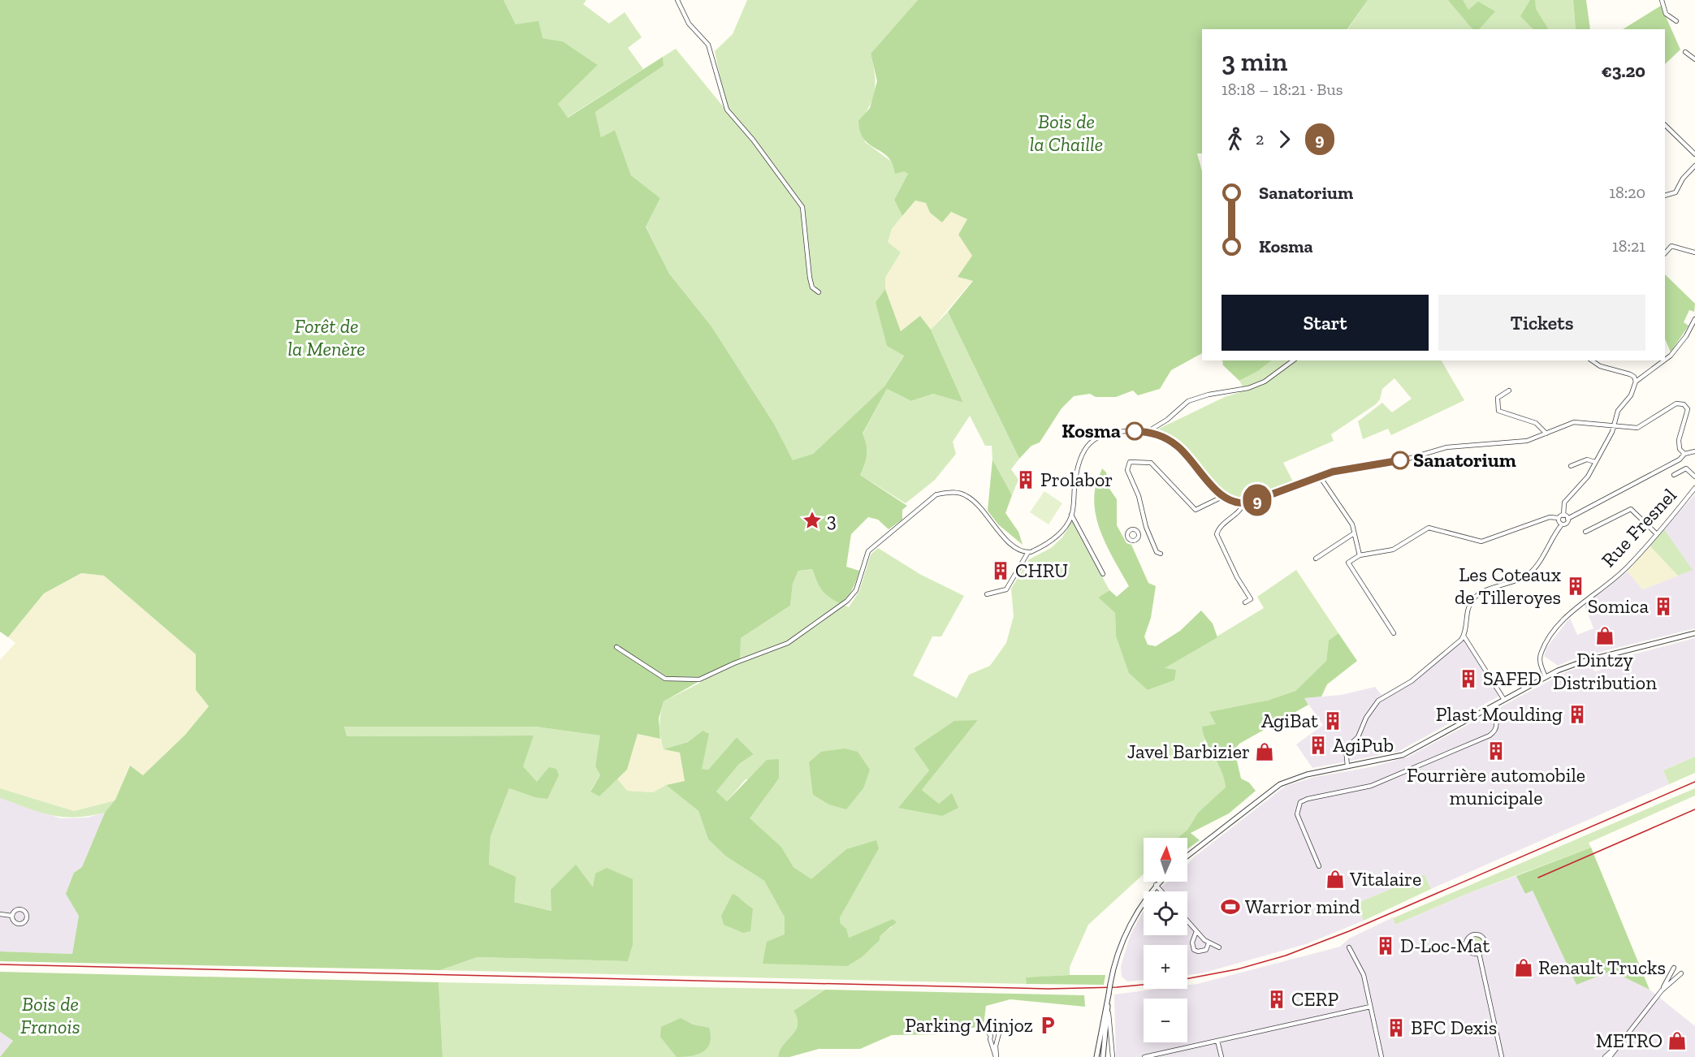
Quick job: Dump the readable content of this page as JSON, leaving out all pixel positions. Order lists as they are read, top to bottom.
{
  "streets": {
    "street": ["Rue Fresnel"]
  },
  "parks": ["Bois de la Chaille", "Forêt de la Menère", "Bois de Franois"],
  "places": {
    "other": ["Kosma", "Sanatorium"],
    "building": [
      "Prolabor",
      "CHRU",
      "Les Coteaux de Tilleroyes",
      "Somica",
      "SAFED",
      "Plast Moulding",
      "AgiBat",
      "AgiPub",
      "Fourrière automobile municipale",
      "D-Loc-Mat",
      "CERP",
      "BFC Dexis"
    ],
    "place": ["3"],
    "shop": [
      "Dintzy Distribution",
      "Javel Barbizier",
      "Vitalaire",
      "Renault Trucks",
      "METRO"
    ],
    "sports": ["Warrior mind"],
    "parking": ["Parking Minjoz"]
  },
  "lines": ["bus line 9"],
  "north": "top",
  "page": {
    "on_map": "9",
    "heading": ["3 min", "18:18 – 18:21 · Bus", "€3.20"],
    "legs": ["2", "9"],
    "list": [
      {
        "name": "Sanatorium",
        "value": "18:20"
      },
      {
        "name": "Kosma",
        "value": "18:21"
      }
    ],
    "buttons": ["Start", "Tickets"],
    "map_buttons": ["+", "−"]
  }
}
